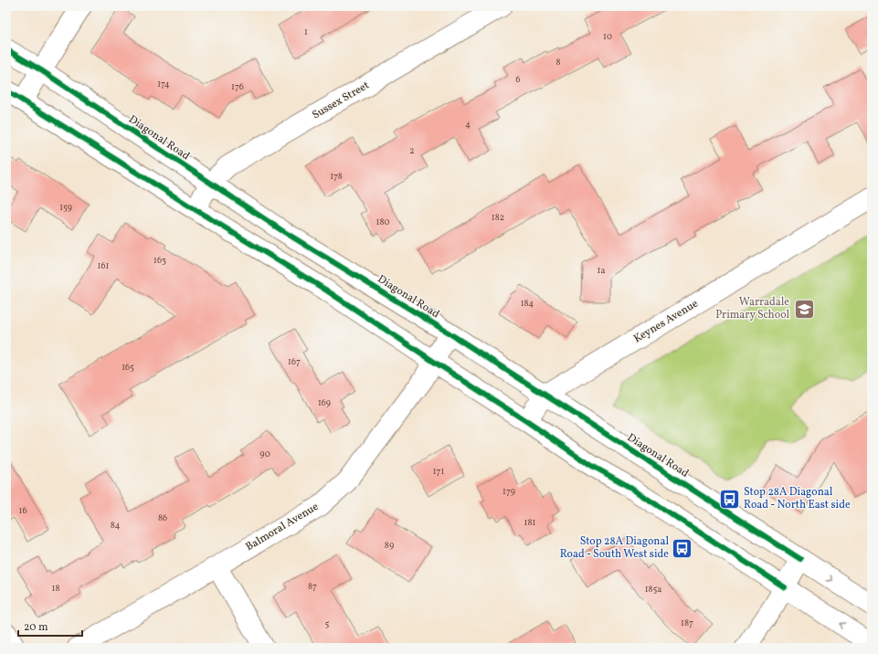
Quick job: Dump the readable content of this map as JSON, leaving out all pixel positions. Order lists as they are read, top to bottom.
{
  "streets": {
    "main road": [
      "Sussex Street",
      "Diagonal Road",
      "Keynes Avenue",
      "Balmoral Avenue"
    ]
  },
  "crossings": [
    ["Sussex Street", "Diagonal Road"],
    ["Diagonal Road", "Keynes Avenue"],
    ["Diagonal Road", "Balmoral Avenue"]
  ],
  "places": {
    "school or university": ["Warradale Primary School"],
    "bus stop": ["Stop 28A Diagonal Road - North East side", "Stop 28A Diagonal Road - South West side"]
  },
  "house_numbers": [
    "1",
    "10",
    "8",
    "6",
    "174",
    "176",
    "4",
    "2",
    "178",
    "159",
    "182",
    "180",
    "163",
    "161",
    "1a",
    "184",
    "167",
    "165",
    "169",
    "90",
    "171",
    "179",
    "16",
    "86",
    "181",
    "84",
    "89",
    "87",
    "18",
    "185a",
    "187",
    "5"
  ],
  "scale_bar": "20 m"
}
